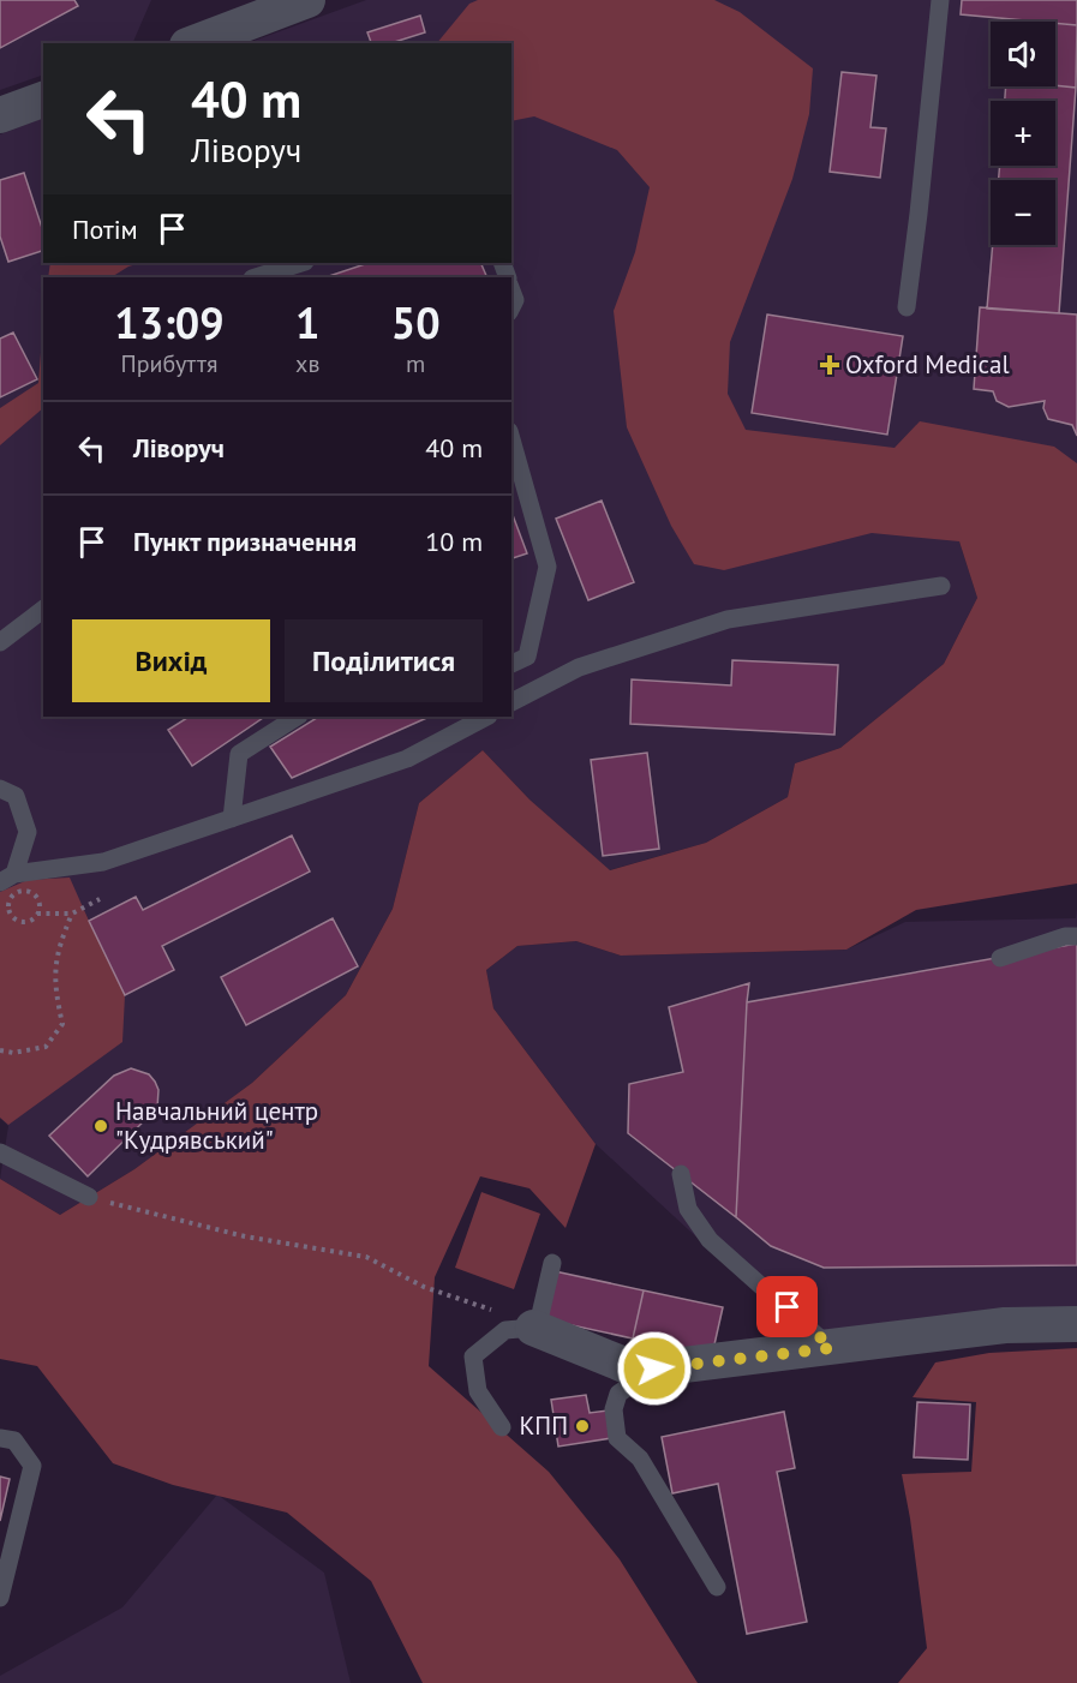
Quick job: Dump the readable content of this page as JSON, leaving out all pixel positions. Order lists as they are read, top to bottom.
{
  "places": {
    "health": ["Oxford Medical"],
    "other": ["Навчальний центр \"Кудрявський\"", "КПП"]
  },
  "page": {
    "map_buttons": ["+", "−"],
    "turn": ["40 m", "Ліворуч"],
    "then": "Потім",
    "eta": [
      "13:09",
      "Прибуття",
      "1",
      "хв",
      "50",
      "m"
    ],
    "list": [
      {
        "name": "Ліворуч",
        "value": "40 m"
      },
      {
        "name": "Пункт призначення",
        "value": "10 m"
      }
    ],
    "buttons": ["Вихід", "Поділитися"]
  }
}
